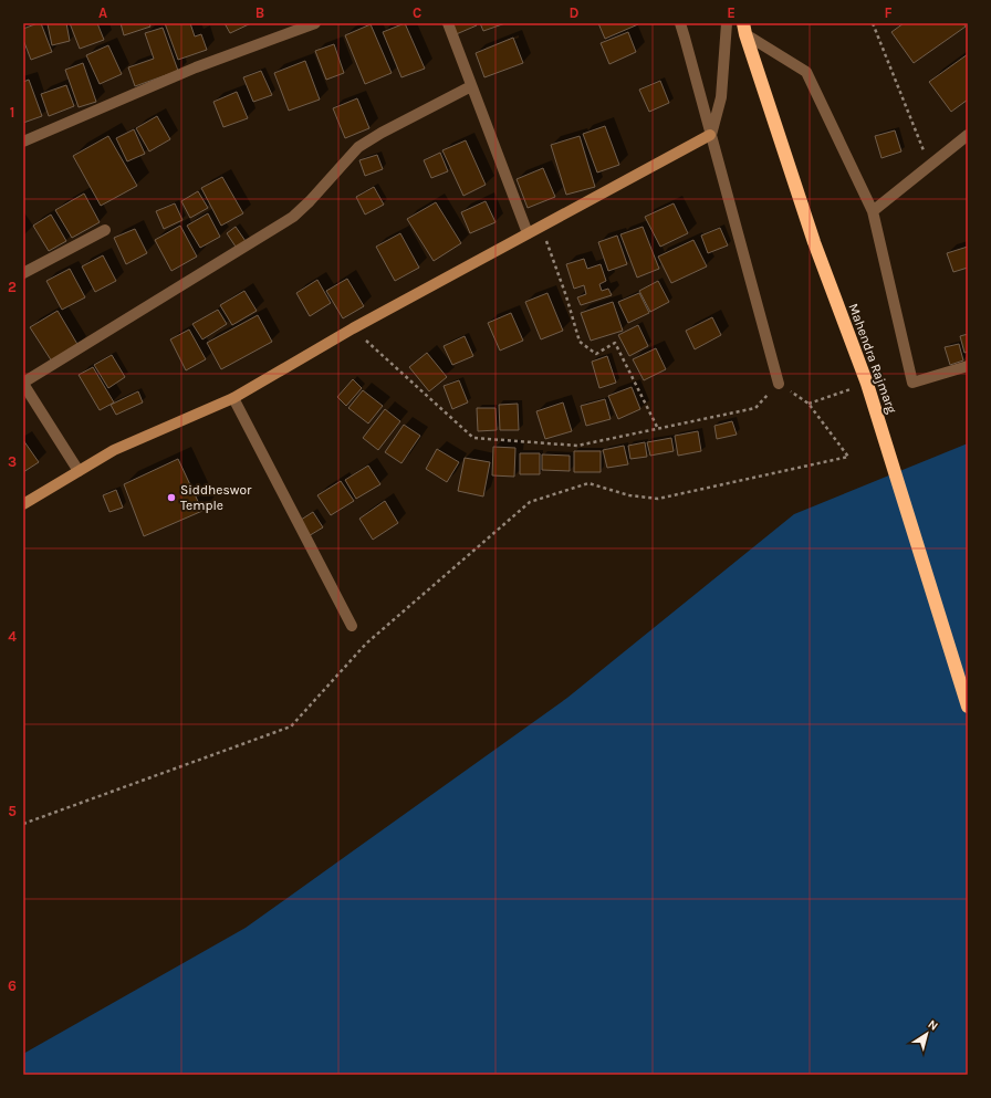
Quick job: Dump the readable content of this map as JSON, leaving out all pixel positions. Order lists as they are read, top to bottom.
{
  "streets": {
    "highway": ["Mahendra Rajmarg"]
  },
  "places": ["Siddheswor Temple"],
  "north": "top right",
  "grid": {
    "columns": [
      "A",
      "B",
      "C",
      "D",
      "E",
      "F"
    ],
    "rows": [
      "1",
      "2",
      "3",
      "4",
      "5",
      "6"
    ]
  }
}
